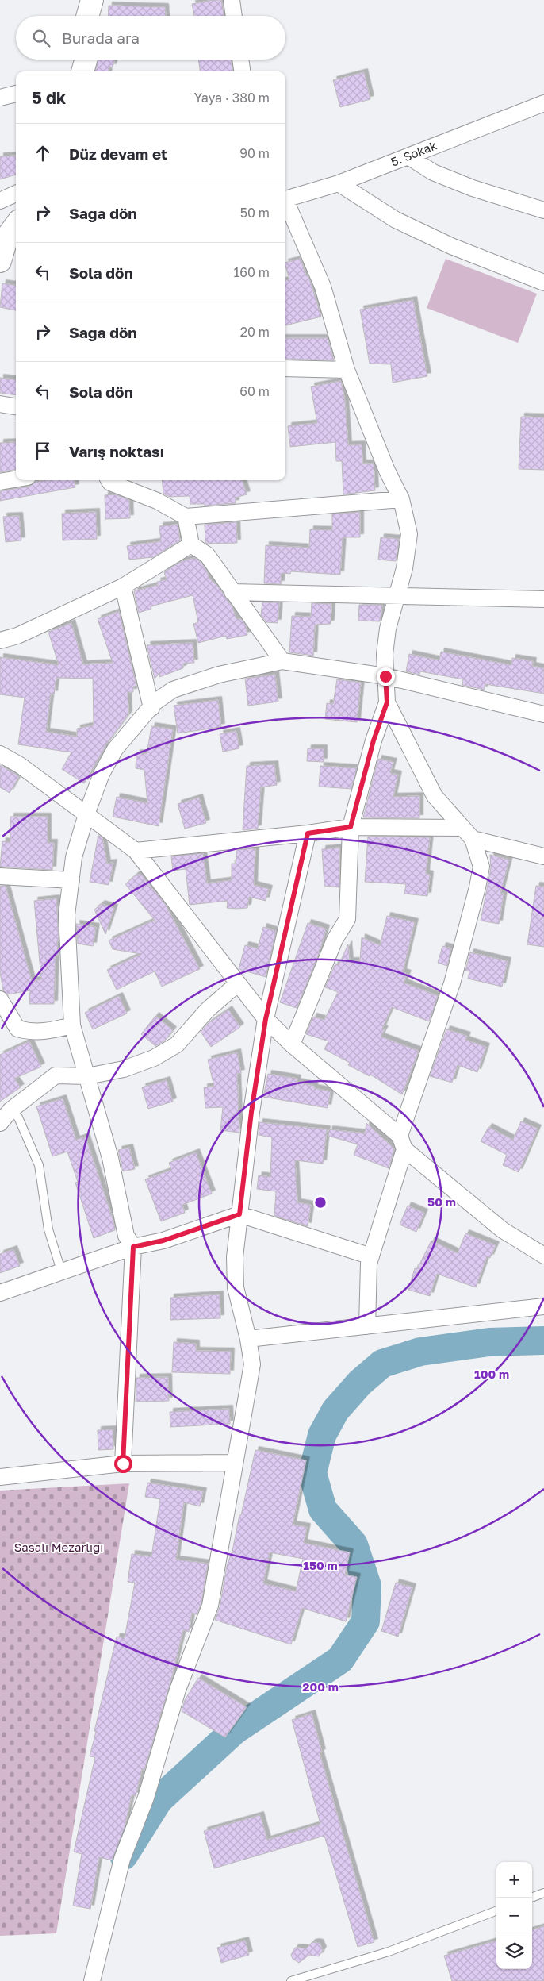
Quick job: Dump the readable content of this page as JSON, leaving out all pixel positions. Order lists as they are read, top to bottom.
{
  "streets": {
    "street": ["5. Sokak"]
  },
  "parks": ["Sasalı Mezarlığı"],
  "page": {
    "search": "Burada ara",
    "heading": ["5 dk", "Yaya · 380 m"],
    "list": [
      ["Düz devam et", "90 m"],
      ["Sağa dön", "50 m"],
      ["Sola dön", "160 m"],
      ["Sağa dön", "20 m"],
      ["Sola dön", "60 m"],
      "Varış noktası"
    ],
    "map_buttons": ["+", "−"]
  },
  "rings": [
    "50 m",
    "100 m",
    "150 m",
    "200 m"
  ]
}
